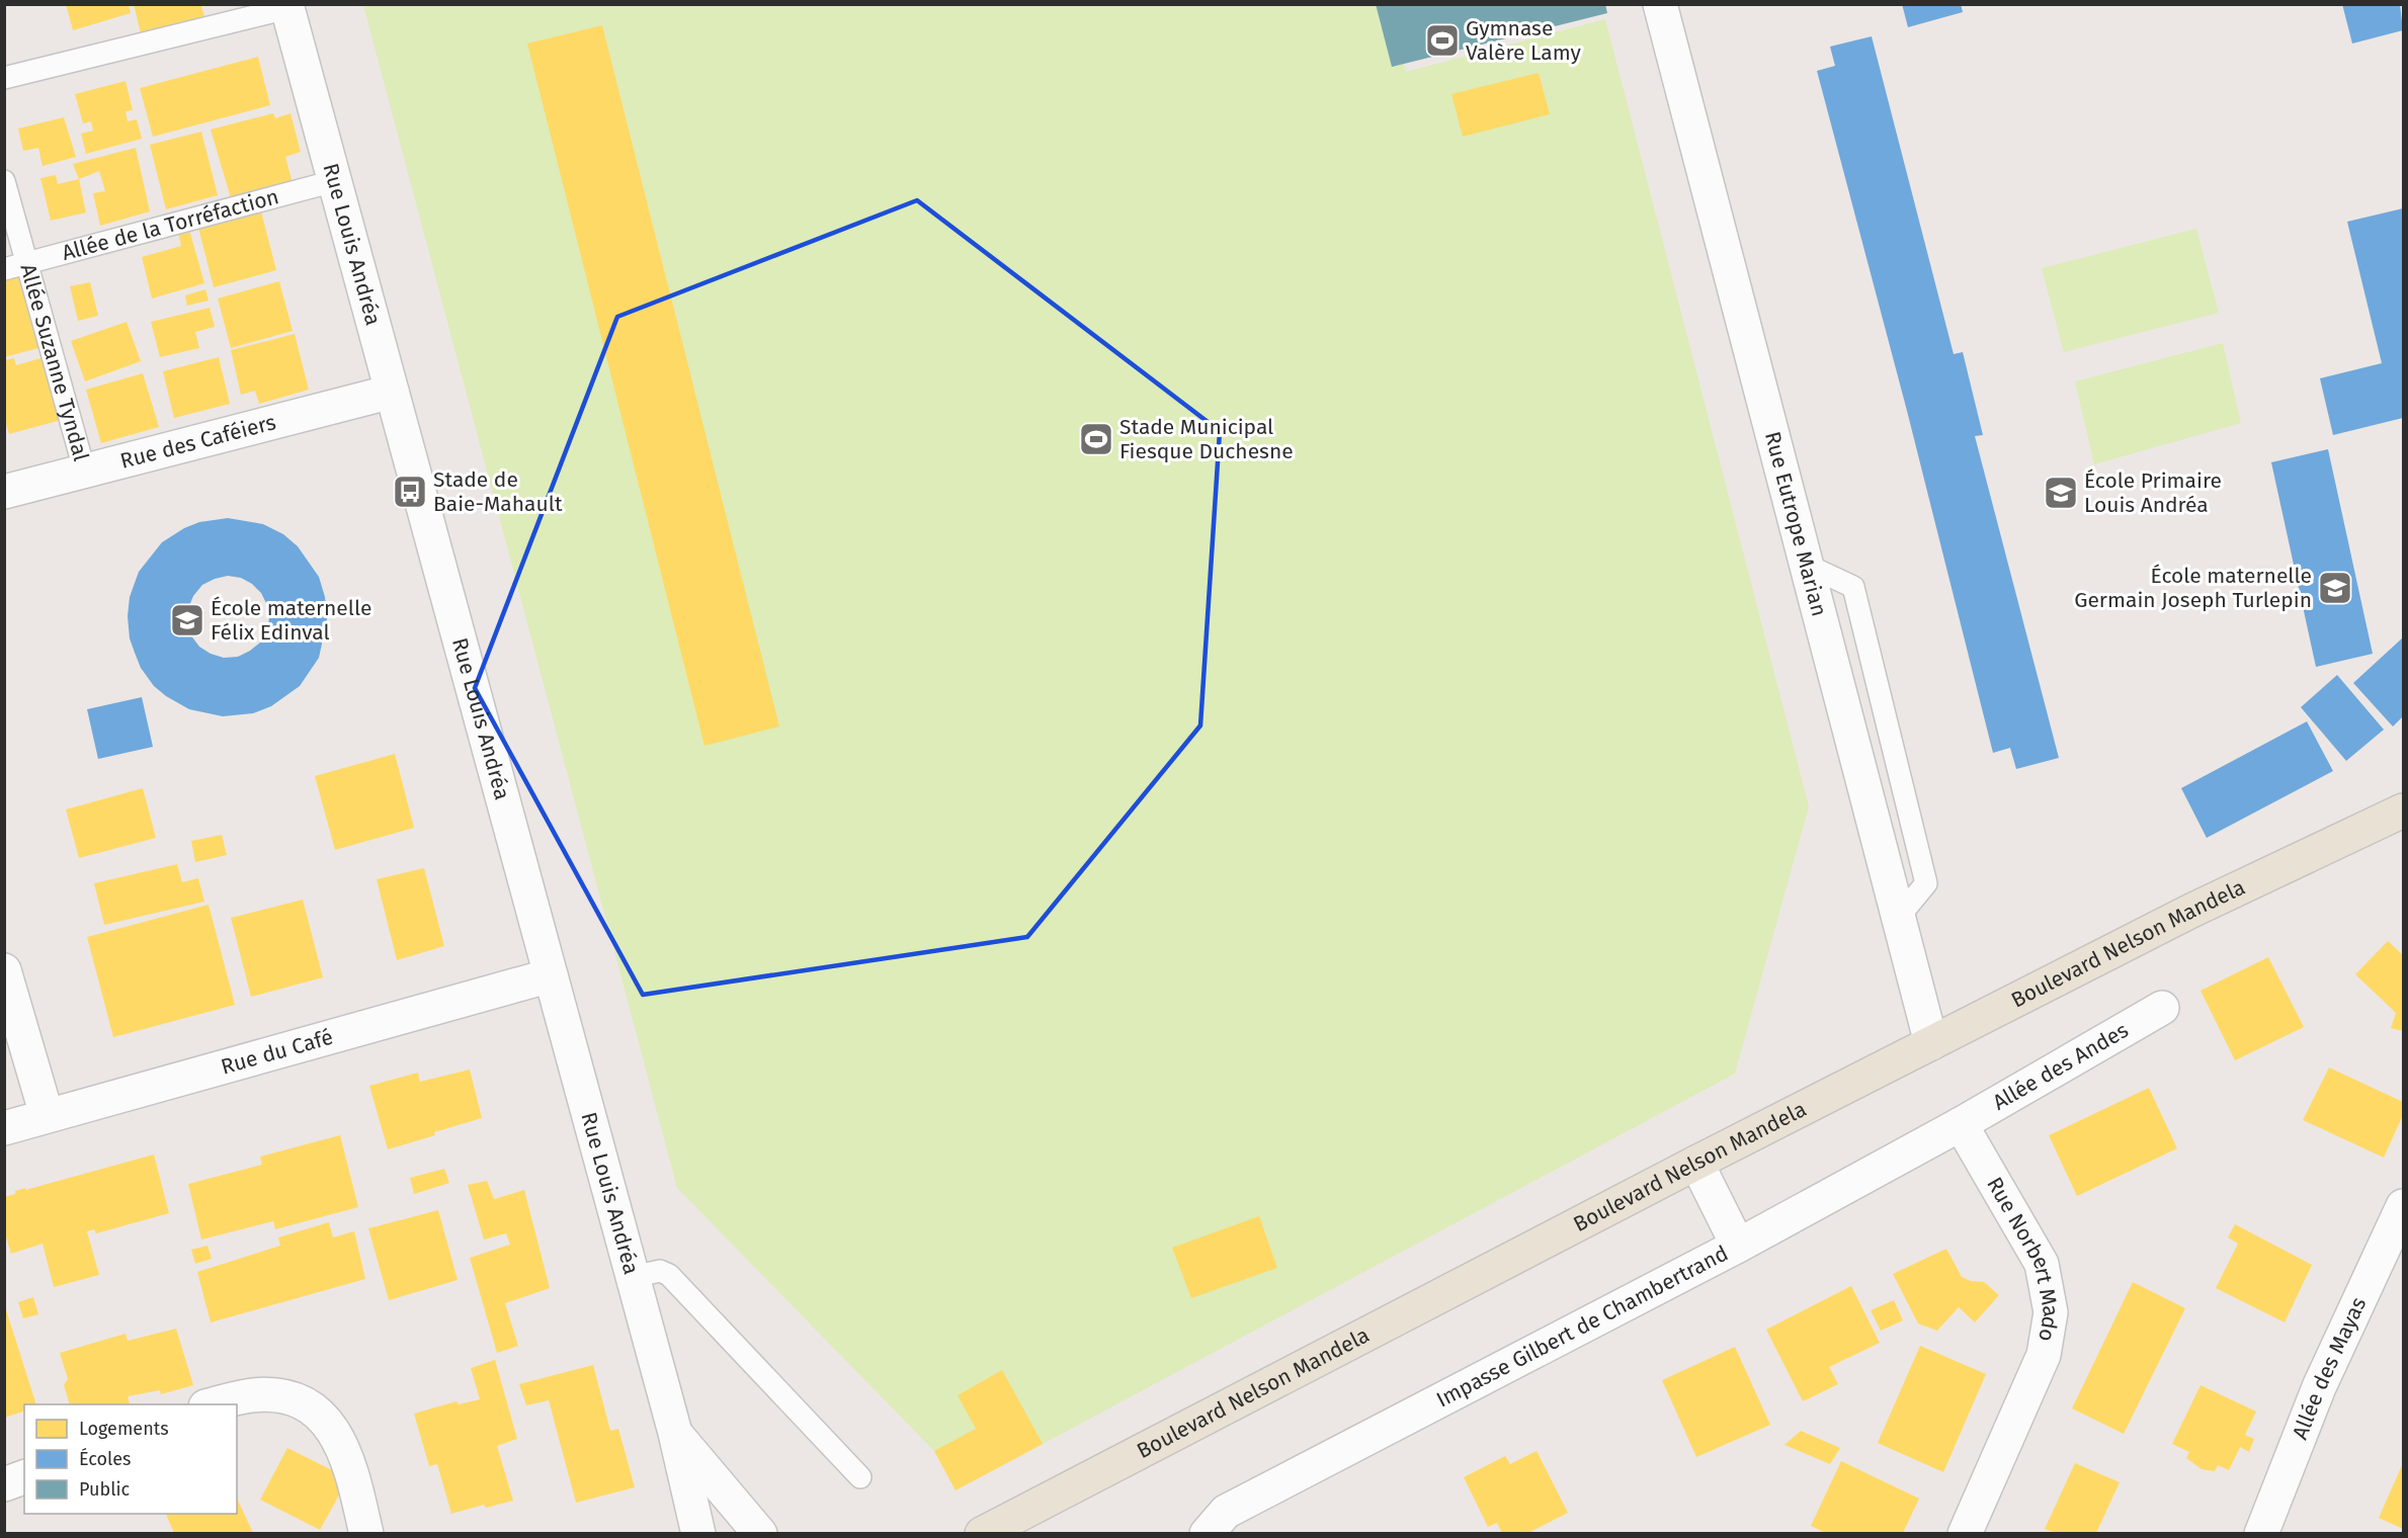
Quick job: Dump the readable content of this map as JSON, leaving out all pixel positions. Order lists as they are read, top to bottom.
{
  "streets": {
    "main road": ["Boulevard Nelson Mandela"],
    "street": [
      "Rue Louis Andréa",
      "Rue des Caféiers",
      "Rue Eutrope Marian",
      "Rue du Café",
      "Allée des Andes",
      "Rue Norbert Mado",
      "Impasse Gilbert de Chambertrand",
      "Allée des Mayas"
    ],
    "lane": ["Allée de la Torréfaction", "Allée Suzanne Tyndal"]
  },
  "crossings": [
    ["Allée de la Torréfaction", "Rue Louis Andréa"],
    ["Allée de la Torréfaction", "Allée Suzanne Tyndal"],
    ["Rue Louis Andréa", "Rue des Caféiers"],
    ["Rue Louis Andréa", "Rue du Café"],
    ["Allée Suzanne Tyndal", "Rue des Caféiers"],
    ["Rue Eutrope Marian", "Boulevard Nelson Mandela"],
    ["Allée des Andes", "Rue Norbert Mado"],
    ["Allée des Andes", "Impasse Gilbert de Chambertrand"],
    ["Rue Norbert Mado", "Impasse Gilbert de Chambertrand"]
  ],
  "places": {
    "sports": ["Gymnase Valère Lamy", "Stade Municipal Fiesque Duchesne"],
    "bus stop": ["Stade de Baie-Mahault"],
    "school or university": ["École Primaire Louis Andréa", "École maternelle Germain Joseph Turlepin", "École maternelle Félix Edinval"]
  },
  "legend": ["Logements", "Écoles", "Public"]
}
